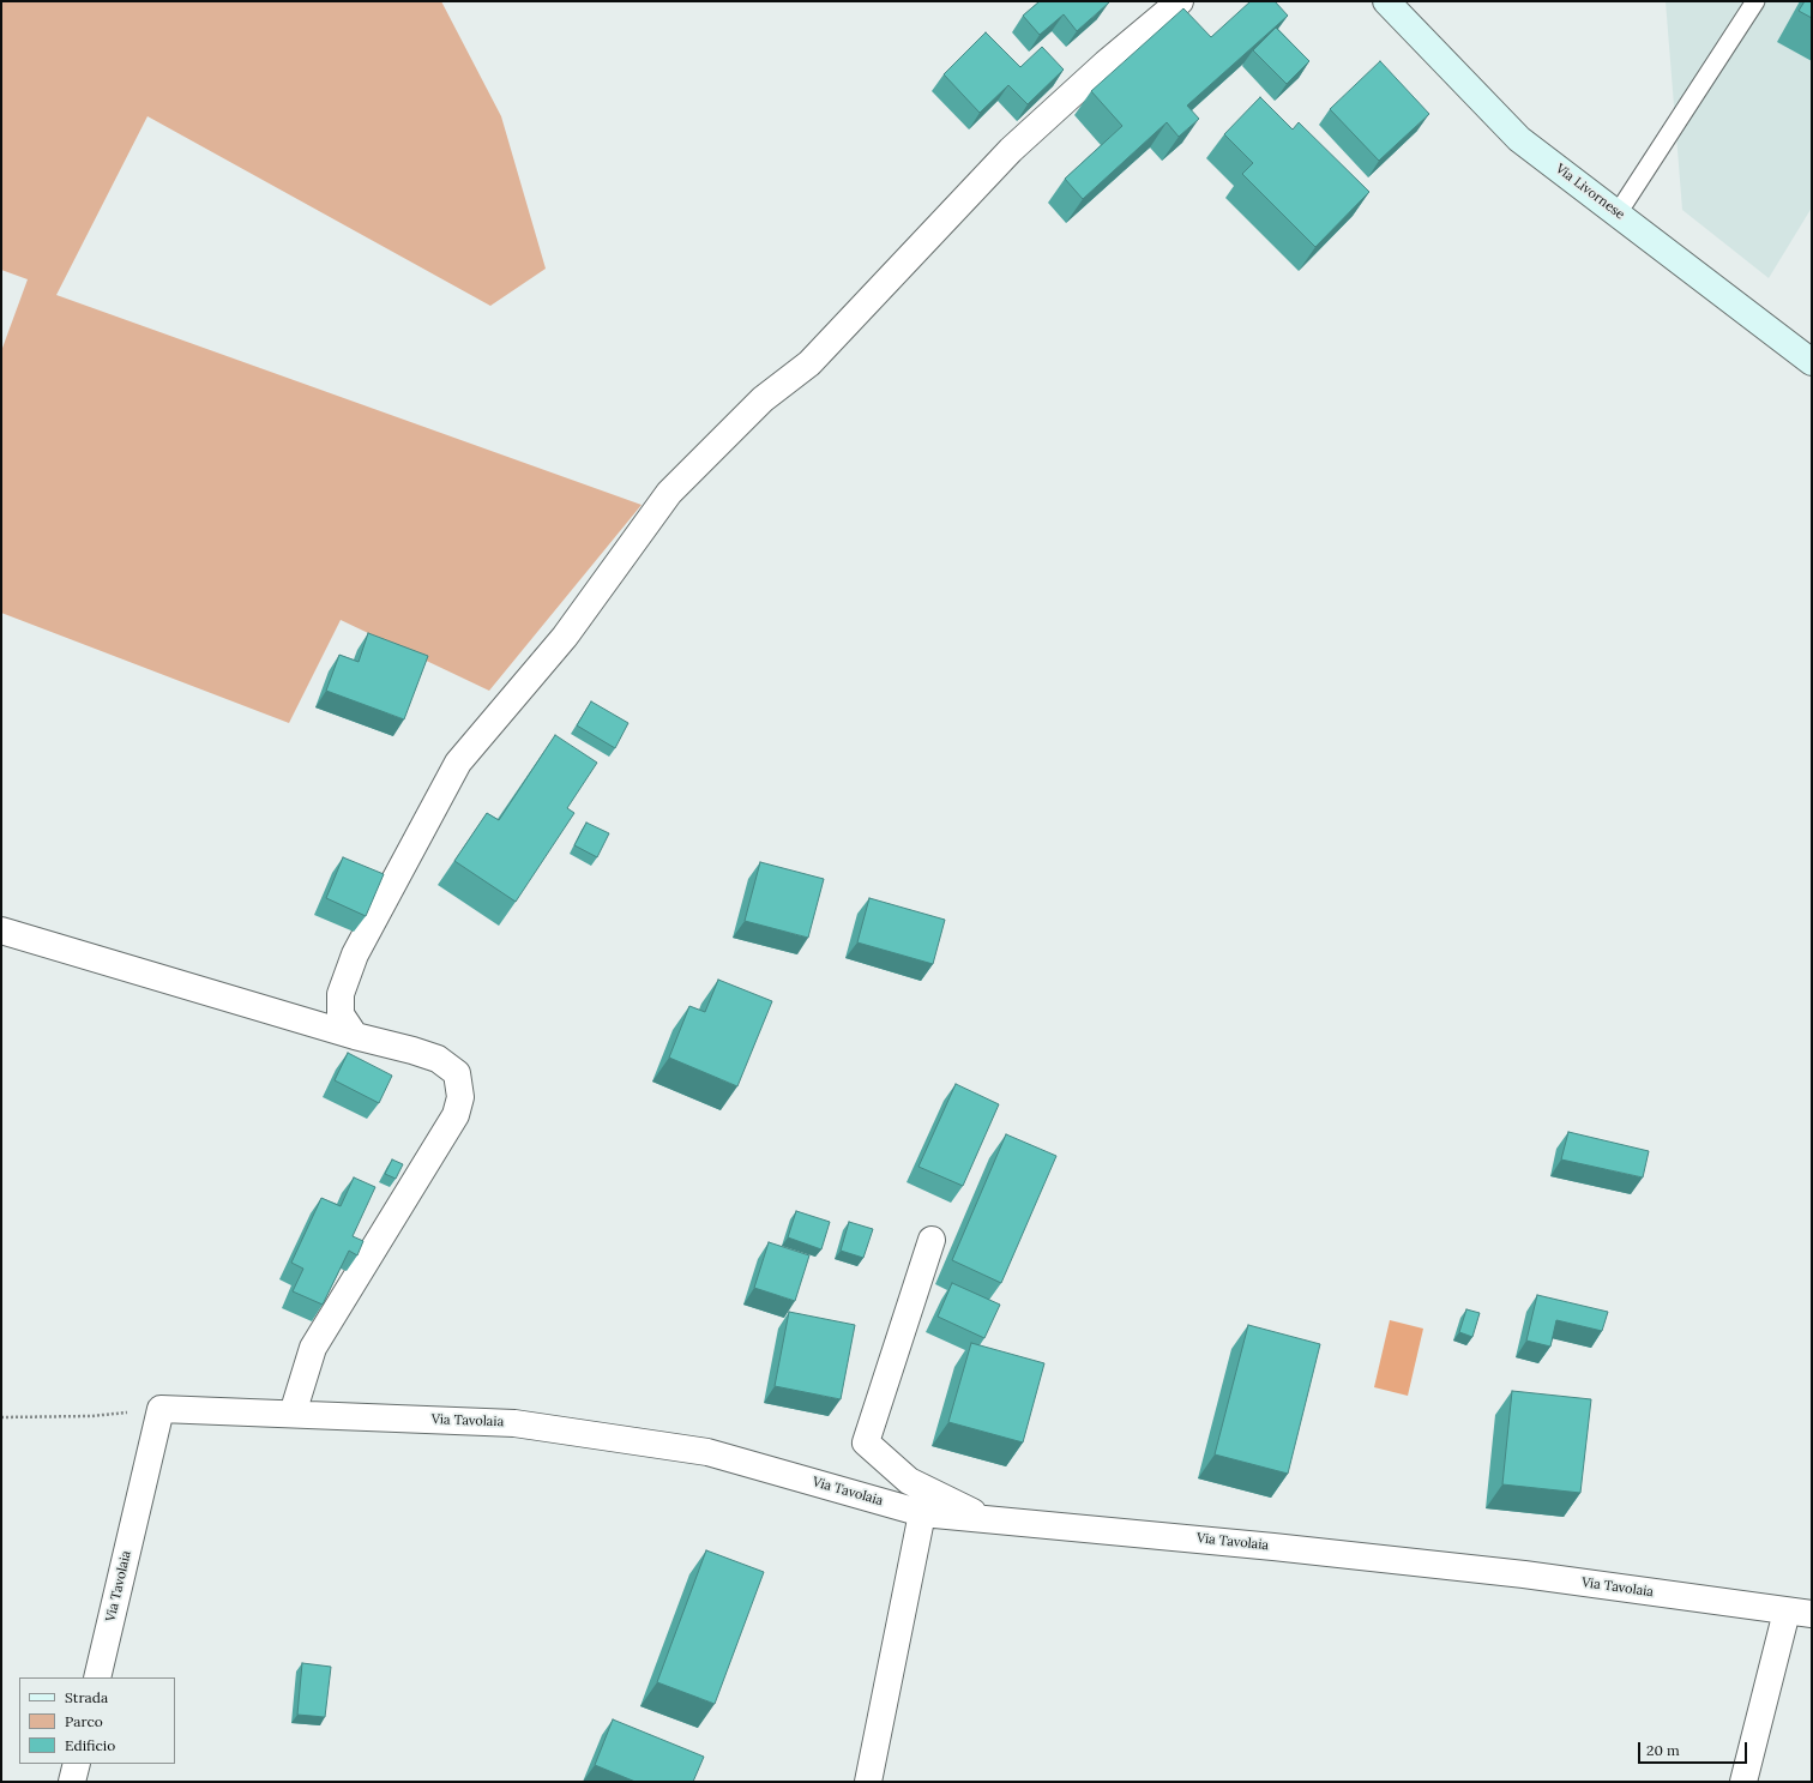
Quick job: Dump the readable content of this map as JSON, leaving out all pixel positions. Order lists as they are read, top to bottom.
{
  "streets": {
    "main road": ["Via Livornese"],
    "street": ["Via Tavolaia"]
  },
  "legend": ["Strada", "Parco", "Edificio"],
  "scale_bar": "20 m"
}
